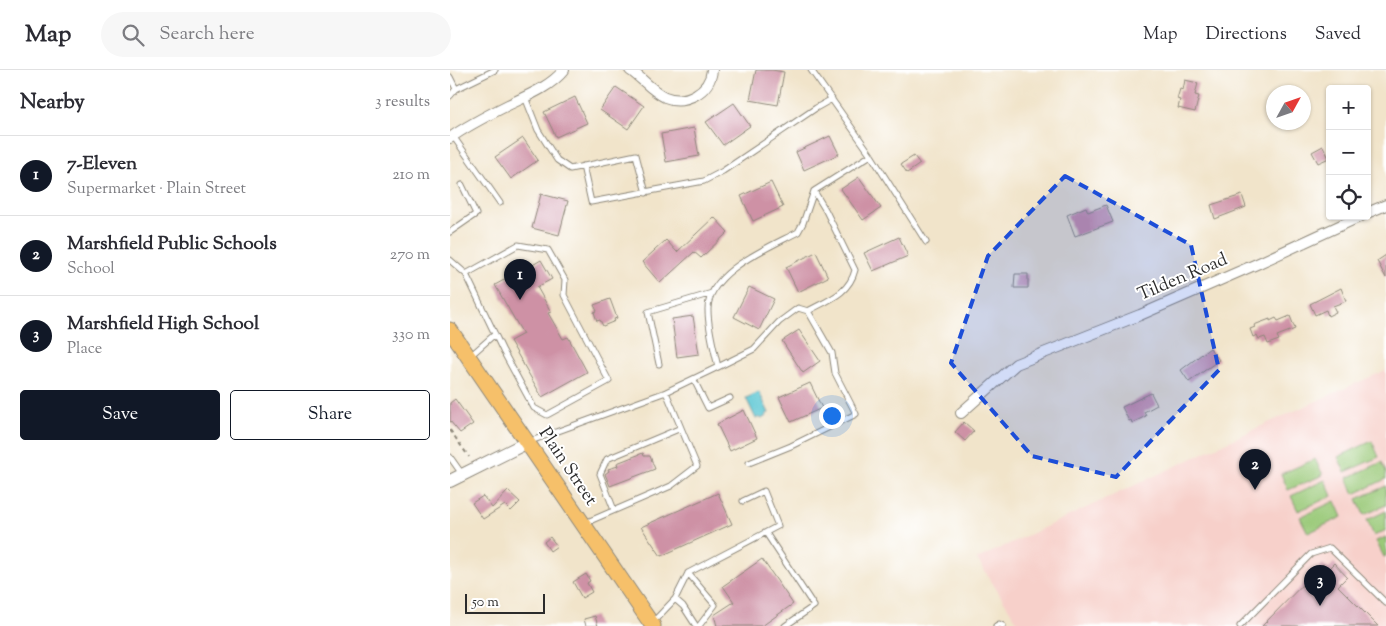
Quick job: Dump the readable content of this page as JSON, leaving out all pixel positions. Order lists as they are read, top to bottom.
{
  "streets": {
    "main road": ["Plain Street"],
    "street": ["Tilden Road"]
  },
  "scale_bar": "50 m",
  "north": "top right",
  "page": {
    "header": "Map",
    "search": "Search here",
    "nav": ["Map", "Directions", "Saved"],
    "heading": ["Nearby", "3 results"],
    "map_buttons": ["+", "−"],
    "list": [
      {
        "mark": "1",
        "name": "7-Eleven",
        "note": "Supermarket · Plain Street",
        "value": "210 m"
      },
      {
        "mark": "2",
        "name": "Marshfield Public Schools",
        "note": "School",
        "value": "270 m"
      },
      {
        "mark": "3",
        "name": "Marshfield High School",
        "note": "Place",
        "value": "330 m"
      }
    ],
    "pins": ["1", "2", "3"],
    "buttons": ["Save", "Share"],
    "scale": "50 m"
  }
}
